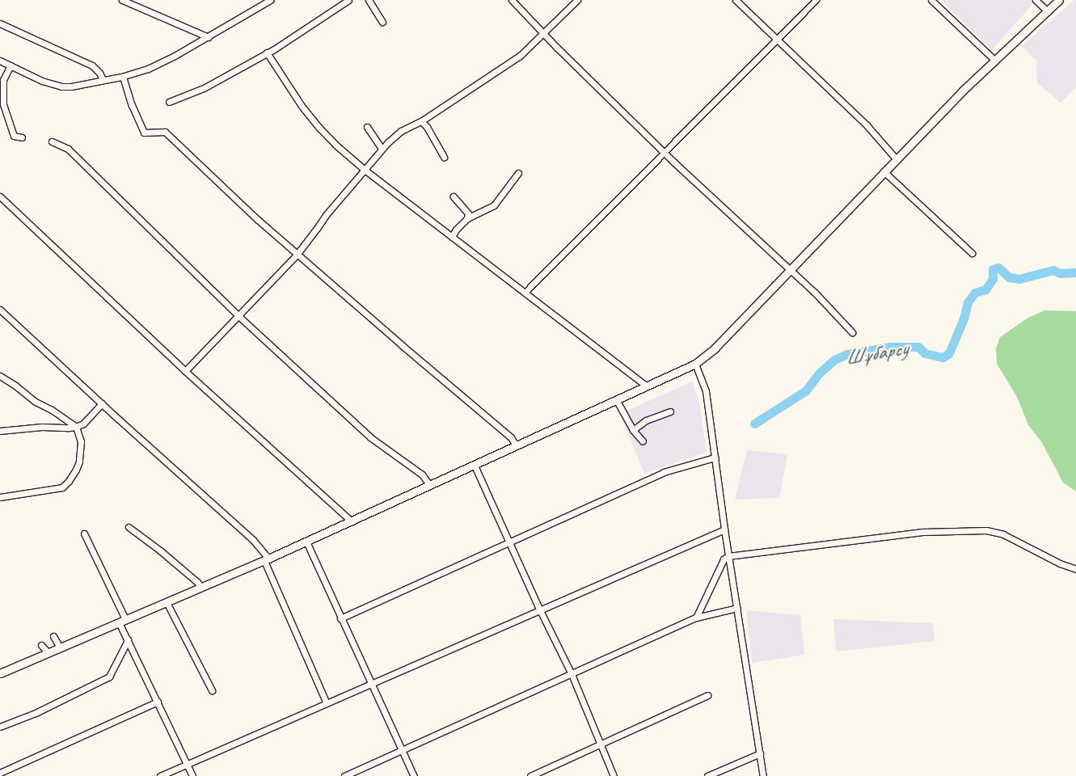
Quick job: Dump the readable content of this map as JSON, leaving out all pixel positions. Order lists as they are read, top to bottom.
{
  "water": ["Шұбарсу"]
}
